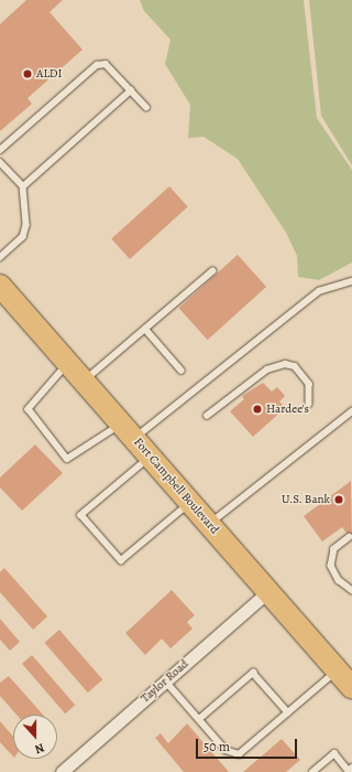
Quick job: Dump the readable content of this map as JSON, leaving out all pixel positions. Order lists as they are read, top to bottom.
{
  "streets": {
    "highway": ["Fort Campbell Boulevard"],
    "street": ["Taylor Road"]
  },
  "crossings": [
    ["Fort Campbell Boulevard", "Taylor Road"]
  ],
  "places": ["ALDI", "Hardee's", "U.S. Bank"],
  "scale_bar": "50 m",
  "north": "bottom"
}
